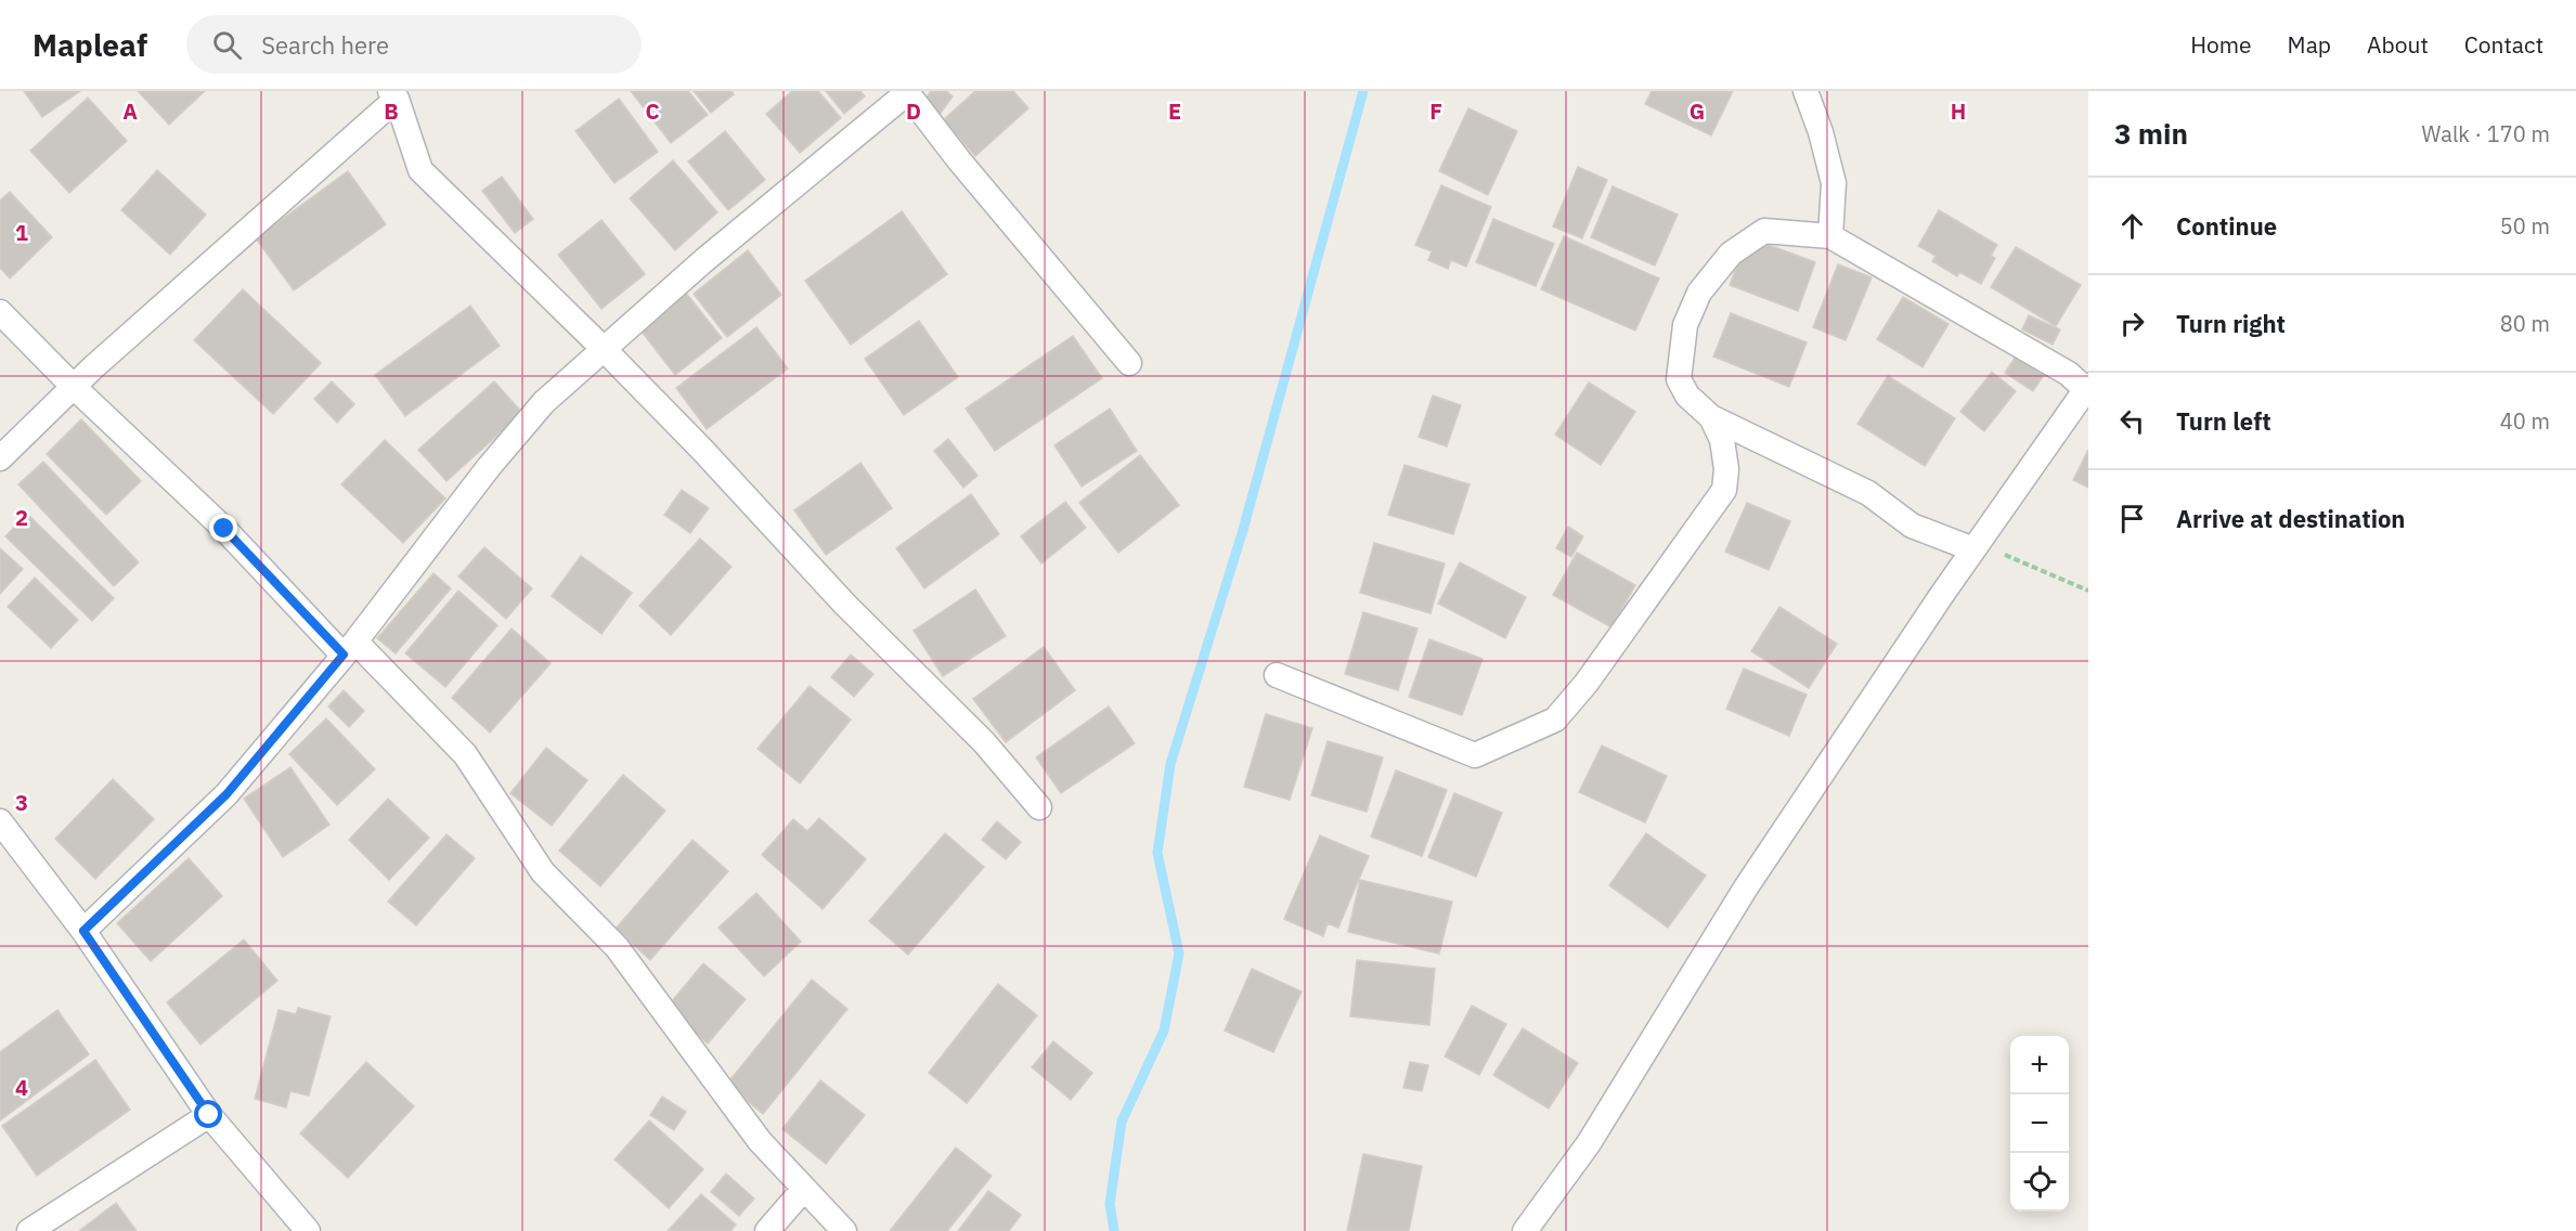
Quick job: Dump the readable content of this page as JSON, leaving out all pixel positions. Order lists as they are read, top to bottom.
{
  "page": {
    "header": "Mapleaf",
    "search": "Search here",
    "nav": [
      "Home",
      "Map",
      "About",
      "Contact"
    ],
    "heading": ["3 min", "Walk · 170 m"],
    "list": [
      ["Continue", "50 m"],
      ["Turn right", "80 m"],
      ["Turn left", "40 m"],
      "Arrive at destination"
    ],
    "map_buttons": ["+", "−"]
  },
  "grid": {
    "columns": [
      "A",
      "B",
      "C",
      "D",
      "E",
      "F",
      "G",
      "H"
    ],
    "rows": [
      "1",
      "2",
      "3",
      "4"
    ]
  }
}
